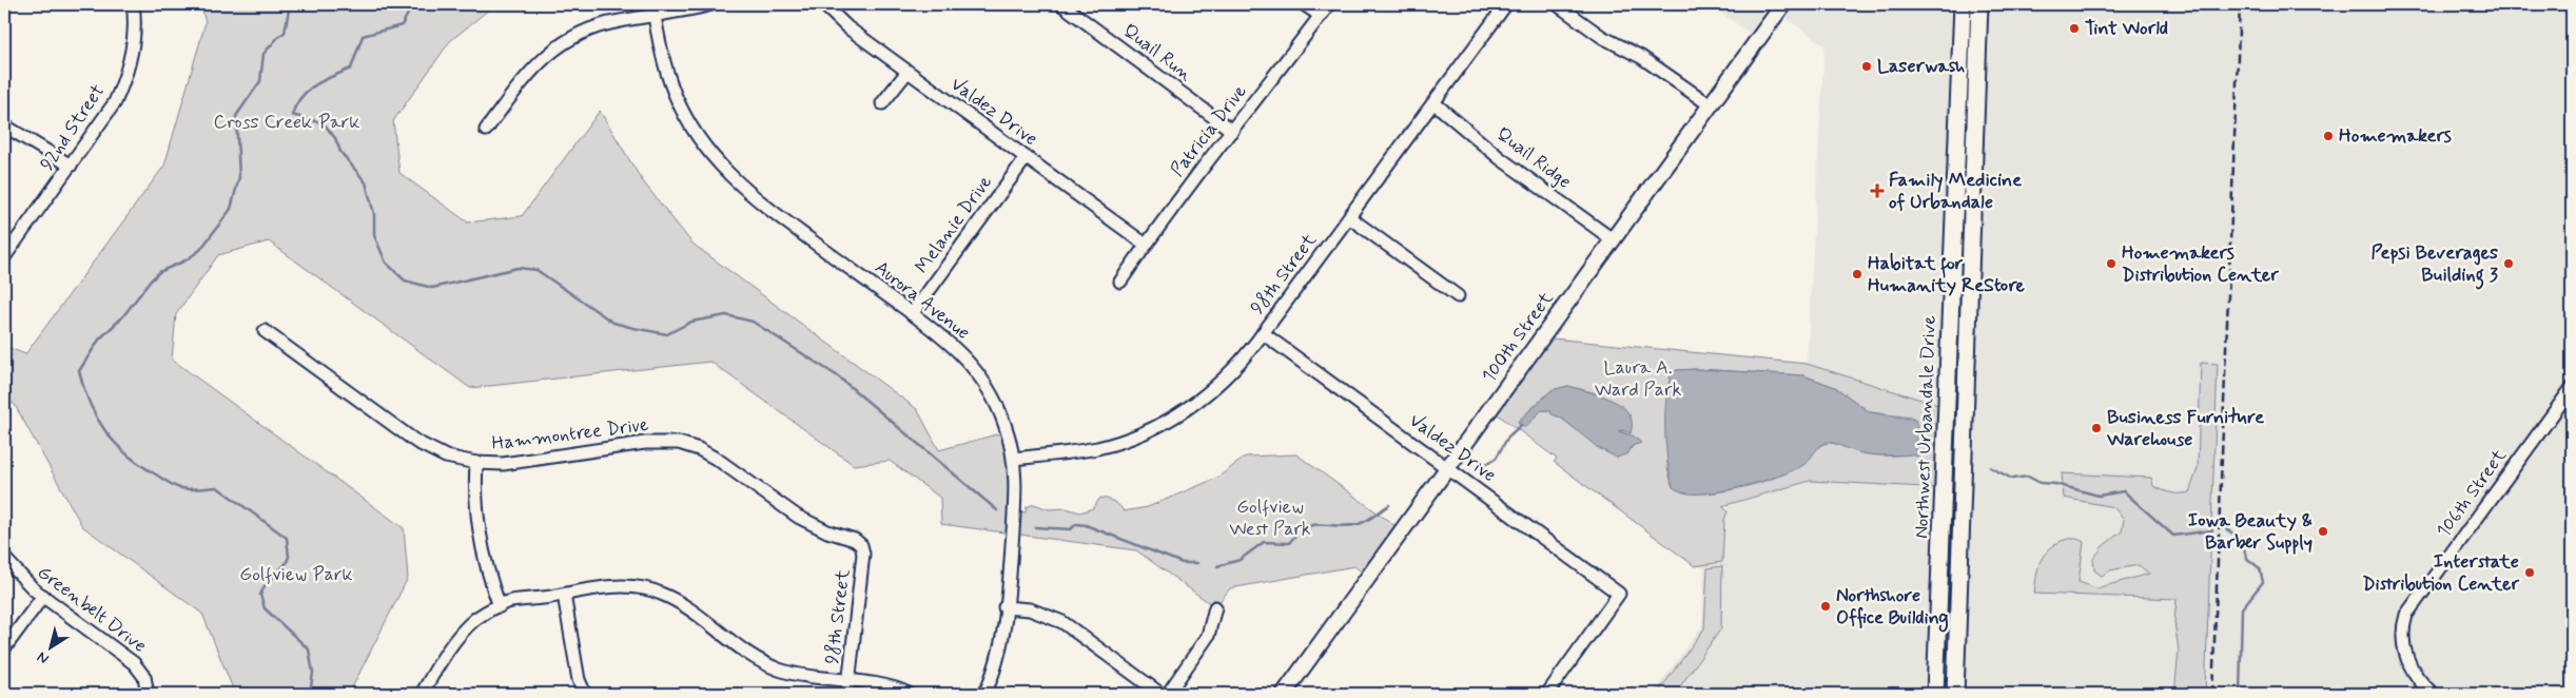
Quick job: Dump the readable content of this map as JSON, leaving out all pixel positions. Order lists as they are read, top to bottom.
{
  "streets": {
    "main road": ["Northwest Urbandale Drive"],
    "street": [
      "Quail Run",
      "Valdez Drive",
      "92nd Street",
      "Patricia Drive",
      "Quail Ridge",
      "Melanie Drive",
      "98th Street",
      "Aurora Avenue",
      "100th Street",
      "Hammontree Drive",
      "106th Street",
      "Greenbelt Drive"
    ]
  },
  "crossings": [
    ["Quail Run", "Patricia Drive"],
    ["Valdez Drive", "Patricia Drive"],
    ["Valdez Drive", "Melanie Drive"],
    ["Valdez Drive", "98th Street"],
    ["Valdez Drive", "100th Street"],
    ["Quail Ridge", "98th Street"],
    ["Quail Ridge", "100th Street"],
    ["Melanie Drive", "Aurora Avenue"],
    ["98th Street", "Aurora Avenue"],
    ["98th Street", "Hammontree Drive"]
  ],
  "parks": [
    "Cross Creek Park",
    "Laura A. Ward Park",
    "Golfview West Park",
    "Golfview Park"
  ],
  "places": {
    "other": [
      "Tint World",
      "Laserwash",
      "Homemakers",
      "Homemakers Distribution Center",
      "Pepsi Beverages Building 3",
      "Habitat for Humanity ReStore",
      "Business Furniture Warehouse",
      "Iowa Beauty & Barber Supply",
      "Interstate Distribution Center",
      "Northshore Office Building"
    ],
    "health": ["Family Medicine of Urbandale"]
  },
  "north": "bottom left"
}
